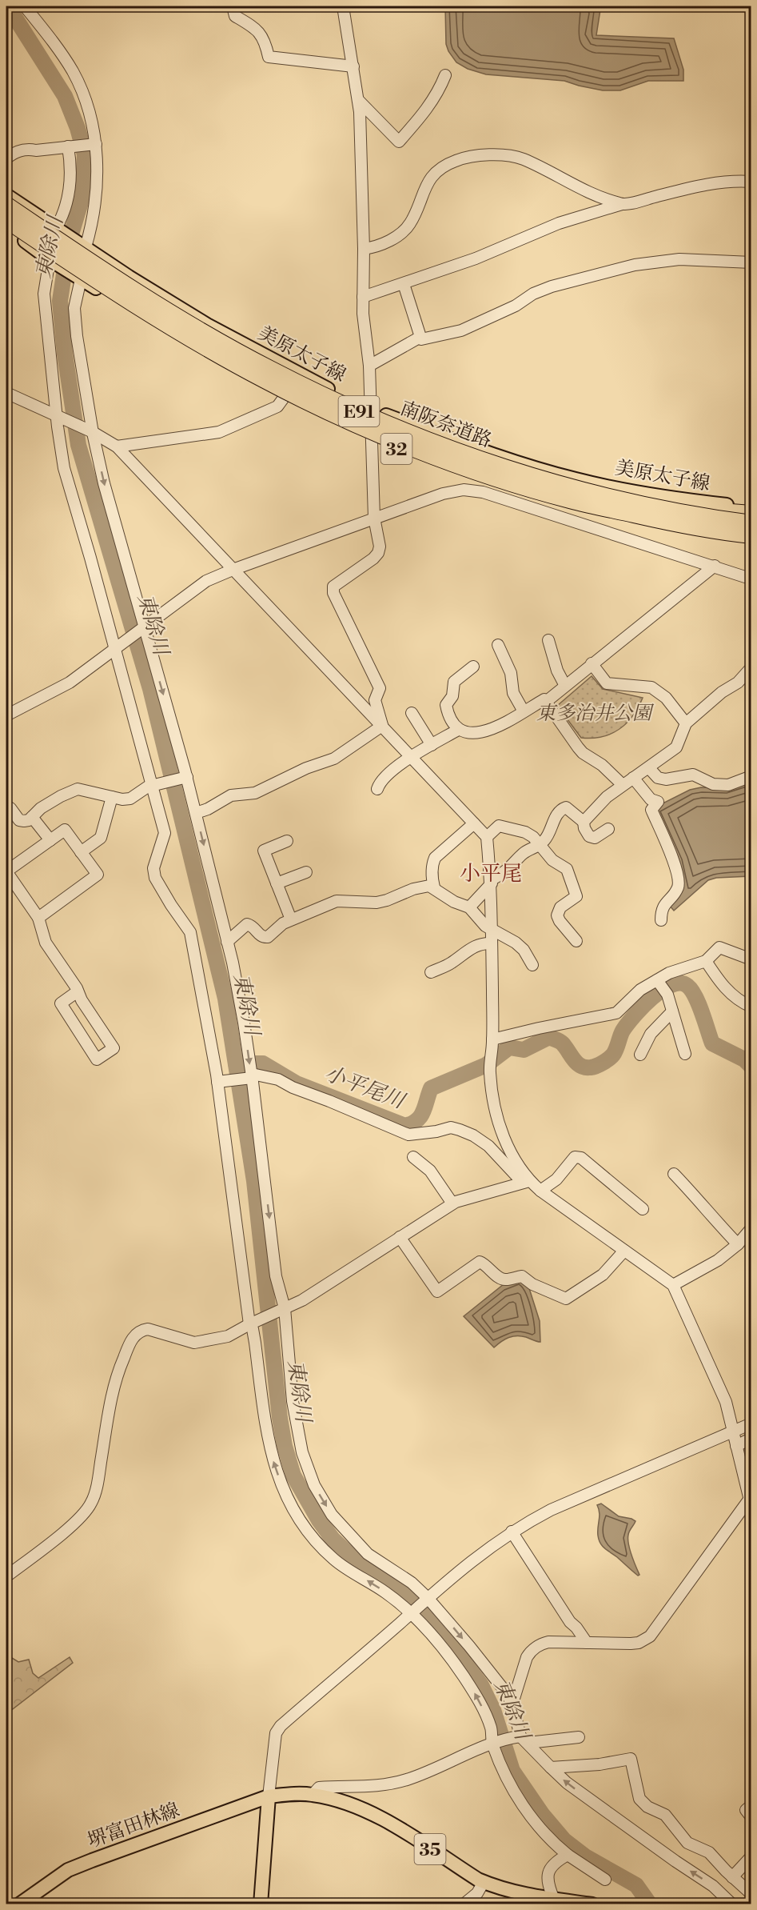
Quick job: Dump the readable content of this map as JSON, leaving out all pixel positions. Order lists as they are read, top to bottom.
{
  "streets": {
    "highway": ["E91", "南阪奈道路"],
    "main road": [
      "美原太子線",
      "32",
      "堺富田林線",
      "35"
    ]
  },
  "crossings": [
    ["南阪奈道路", "32"]
  ],
  "districts": ["小平尾"],
  "water": ["東除川", "小平尾川"],
  "parks": ["東多治井公園"]
}
